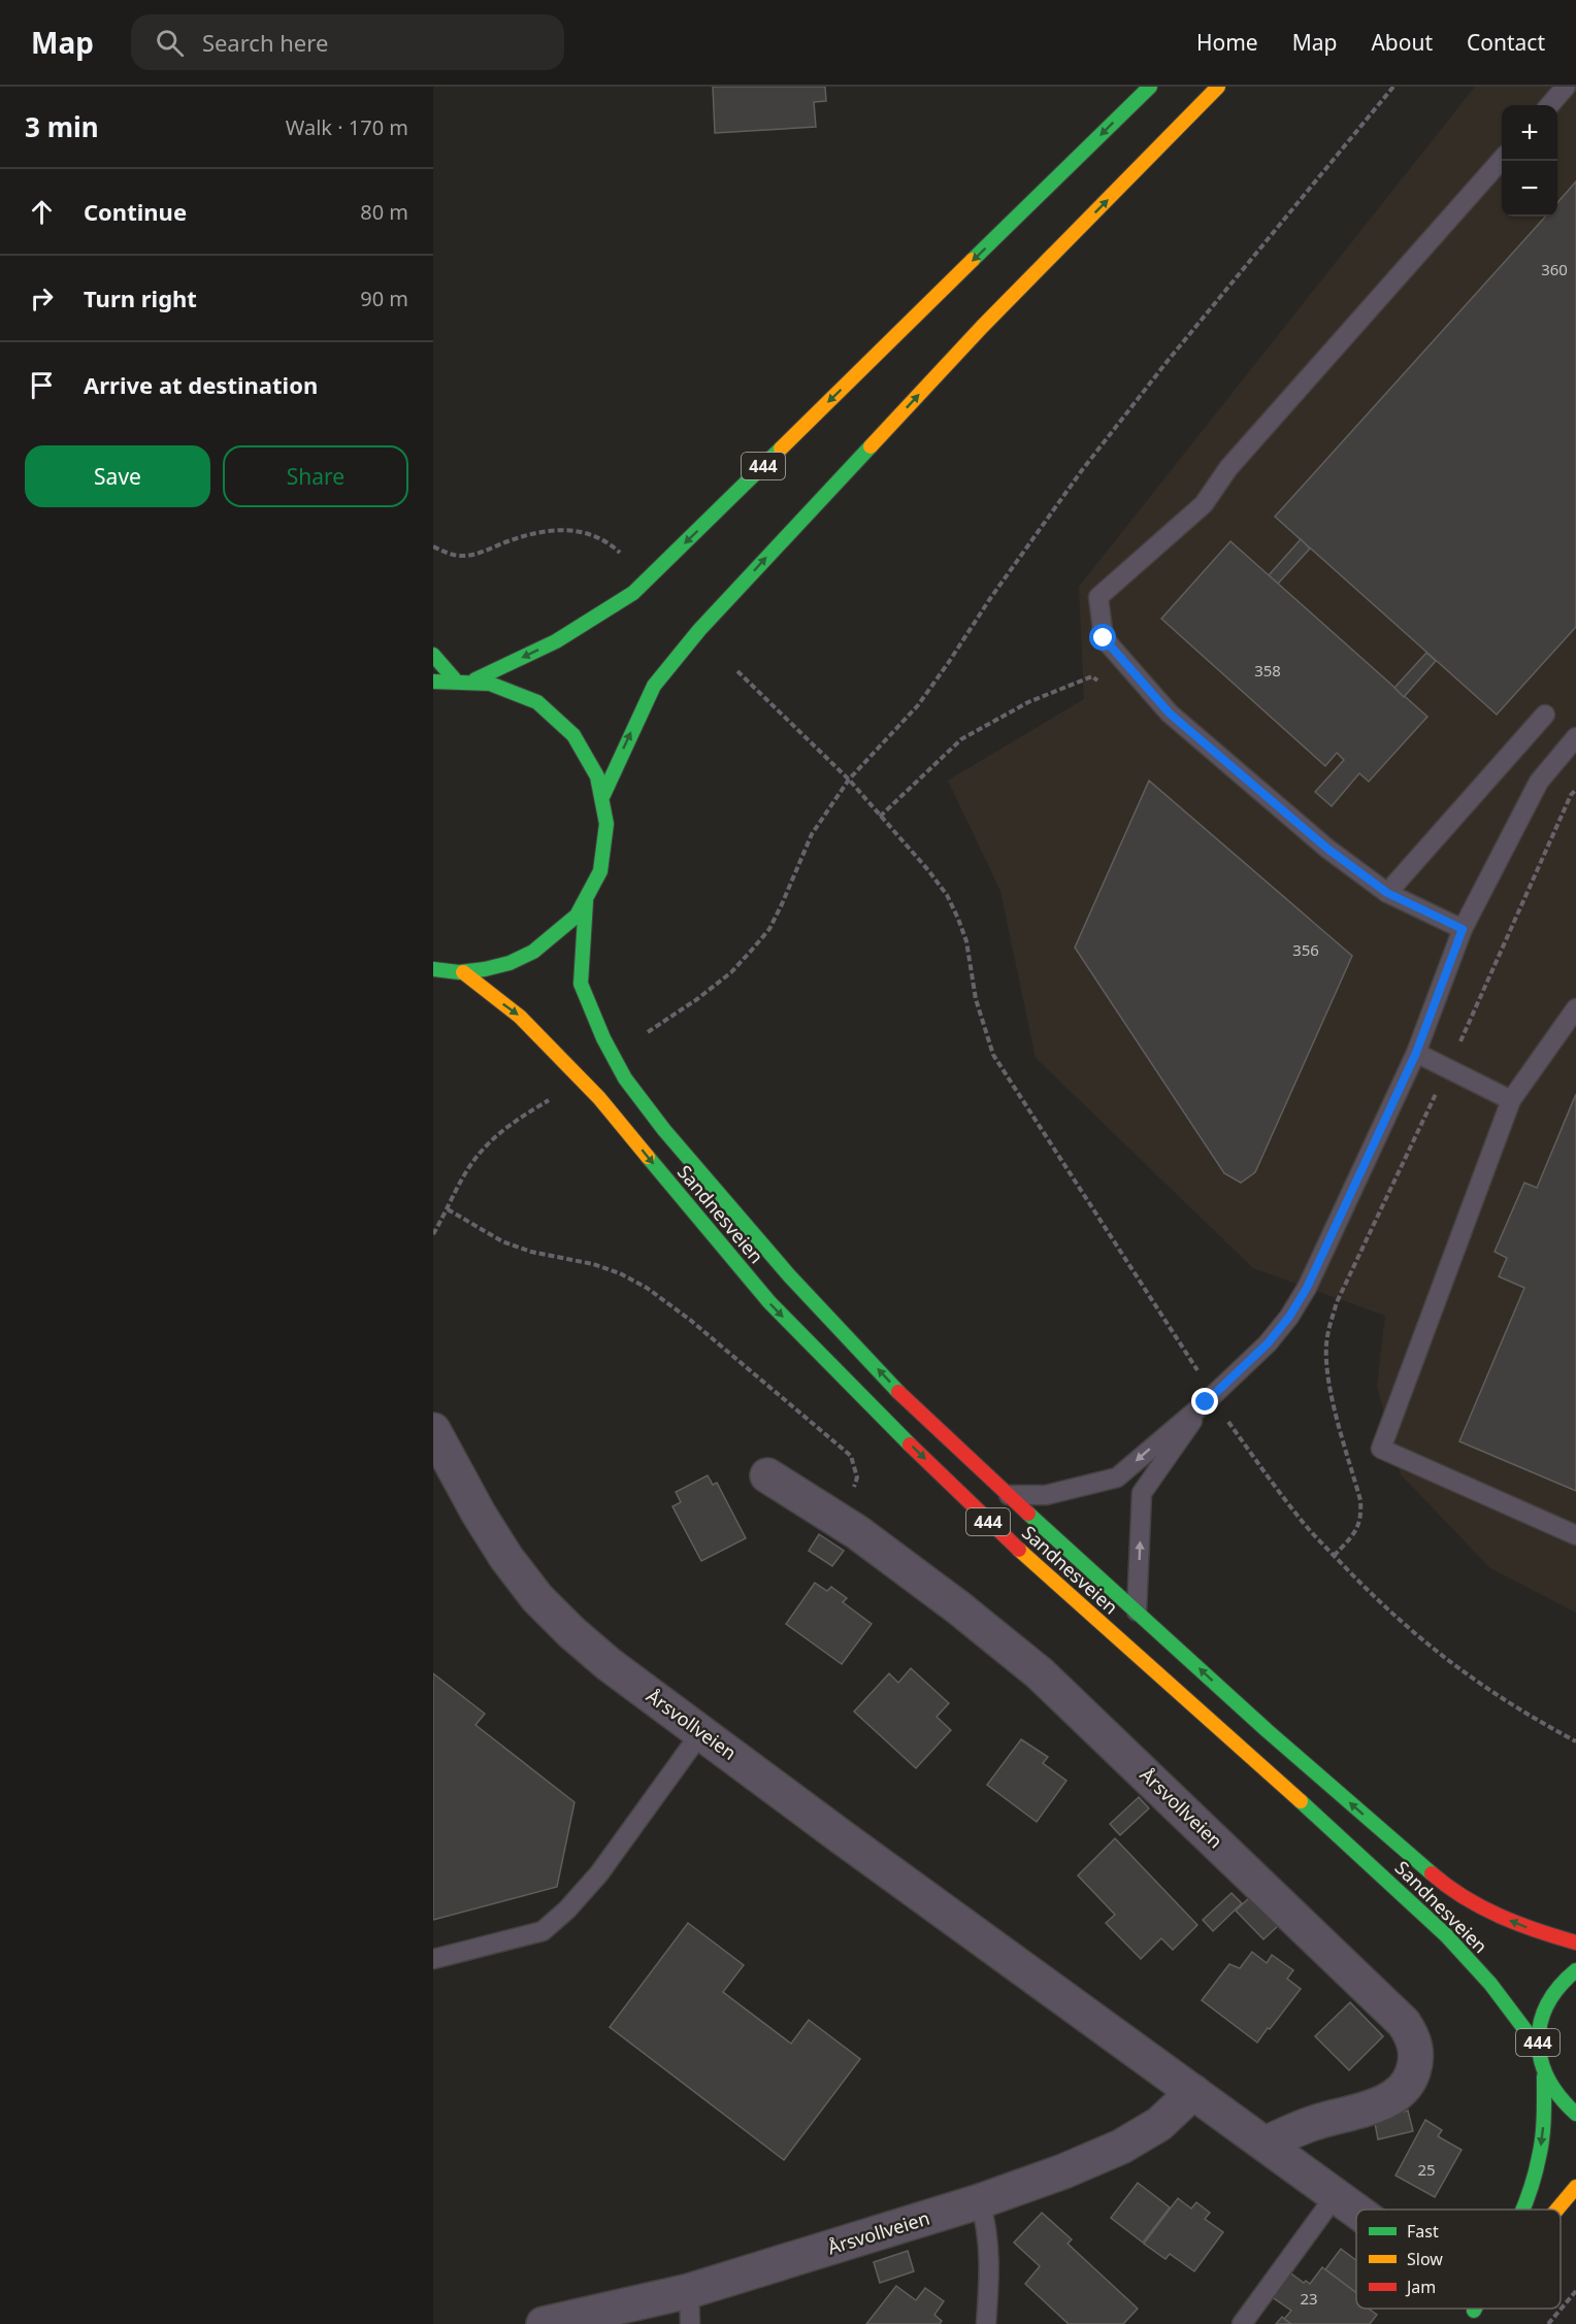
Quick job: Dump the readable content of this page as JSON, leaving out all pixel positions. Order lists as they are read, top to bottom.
{
  "streets": {
    "main road": ["444", "Sandnesveien"],
    "street": ["Årsvollveien"]
  },
  "crossings": [
    ["444", "Sandnesveien"]
  ],
  "house_numbers": [
    "360",
    "358",
    "356",
    "25",
    "23"
  ],
  "legend": ["Fast", "Slow", "Jam"],
  "page": {
    "header": "Map",
    "search": "Search here",
    "nav": [
      "Home",
      "Map",
      "About",
      "Contact"
    ],
    "heading": ["3 min", "Walk · 170 m"],
    "map_buttons": ["+", "−"],
    "list": [
      ["Continue", "80 m"],
      ["Turn right", "90 m"],
      "Arrive at destination"
    ],
    "buttons": ["Save", "Share"]
  }
}
